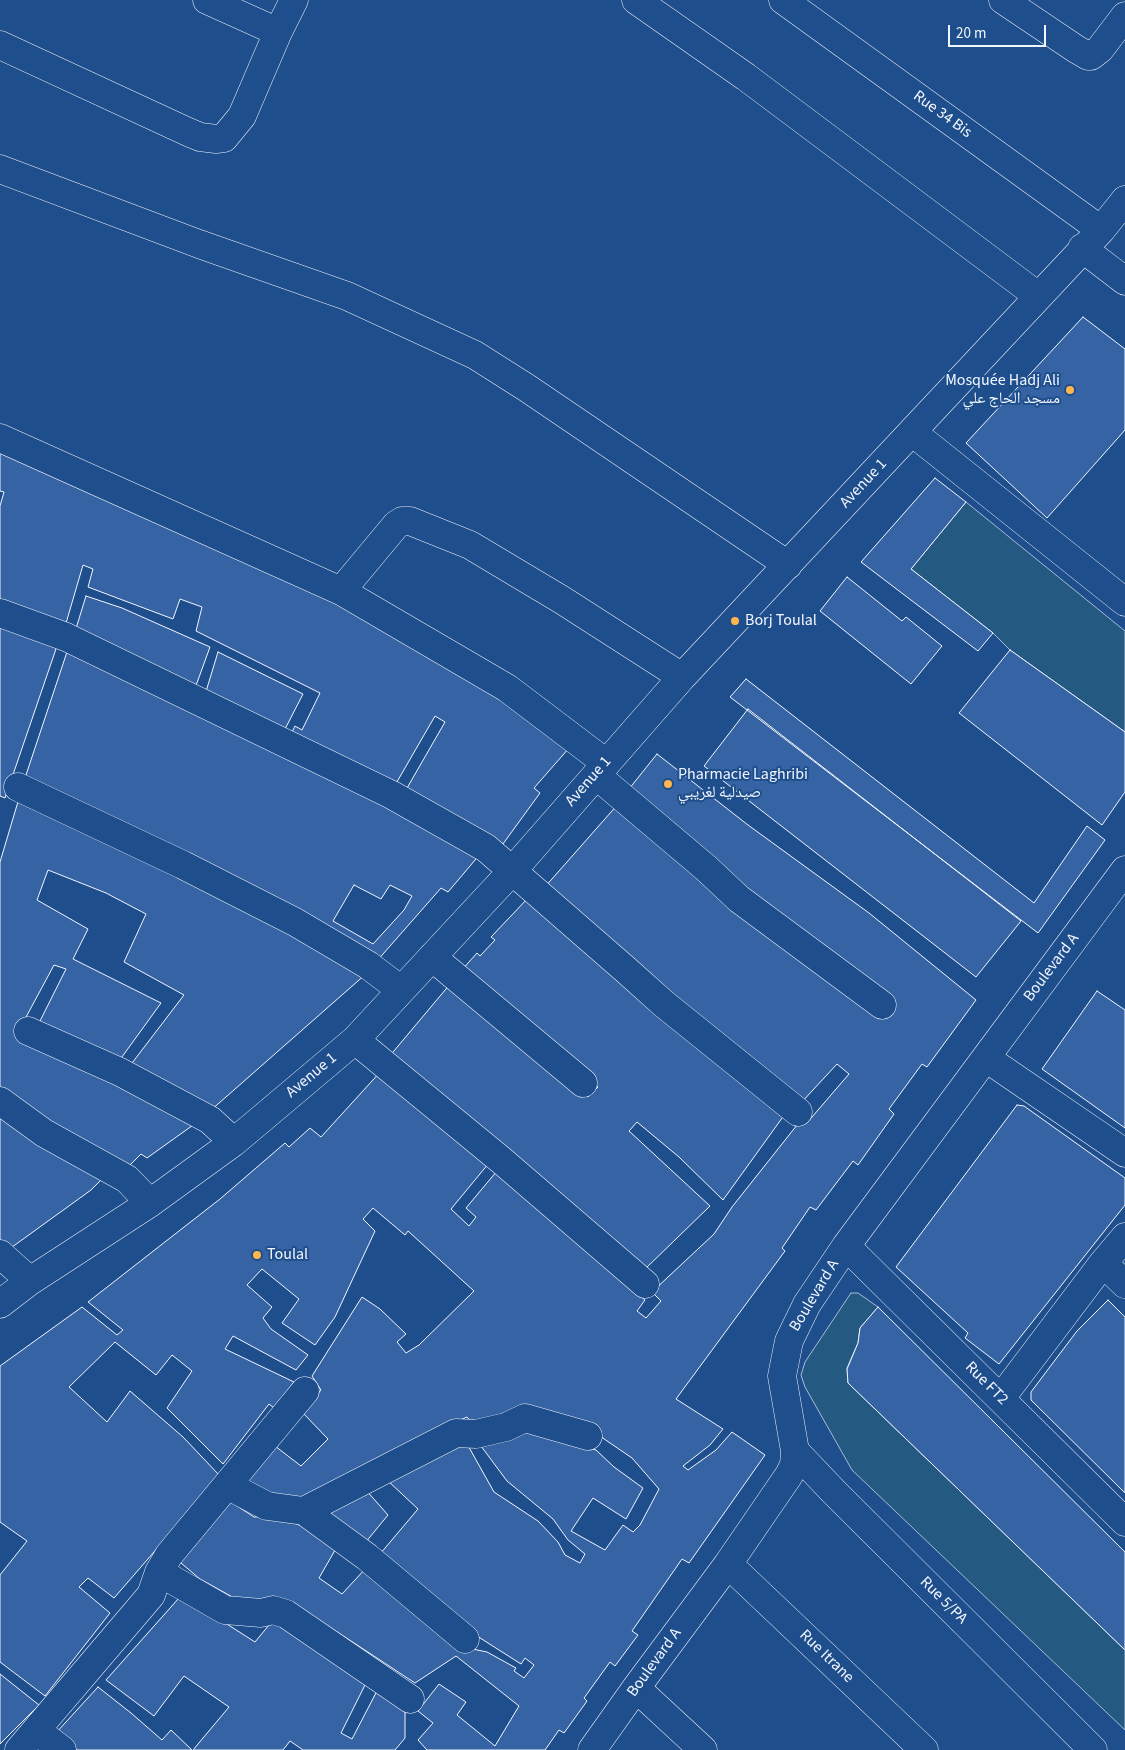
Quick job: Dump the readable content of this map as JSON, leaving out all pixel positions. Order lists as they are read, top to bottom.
{
  "streets": {
    "street": [
      "Rue 34 Bis",
      "Avenue 1",
      "Boulevard A",
      "Rue FT2",
      "Rue 5/PA",
      "Rue Itrane"
    ]
  },
  "crossings": [
    ["Rue 34 Bis", "Avenue 1"],
    ["Boulevard A", "Rue FT2"],
    ["Boulevard A", "Rue 5/PA"],
    ["Boulevard A", "Rue Itrane"]
  ],
  "places": [
    "Mosquée Hadj Ali مسجد الحاج علي",
    "Borj Toulal",
    "Pharmacie Laghribi صيدلية لغريبي",
    "Toulal"
  ],
  "scale_bar": "20 m"
}
